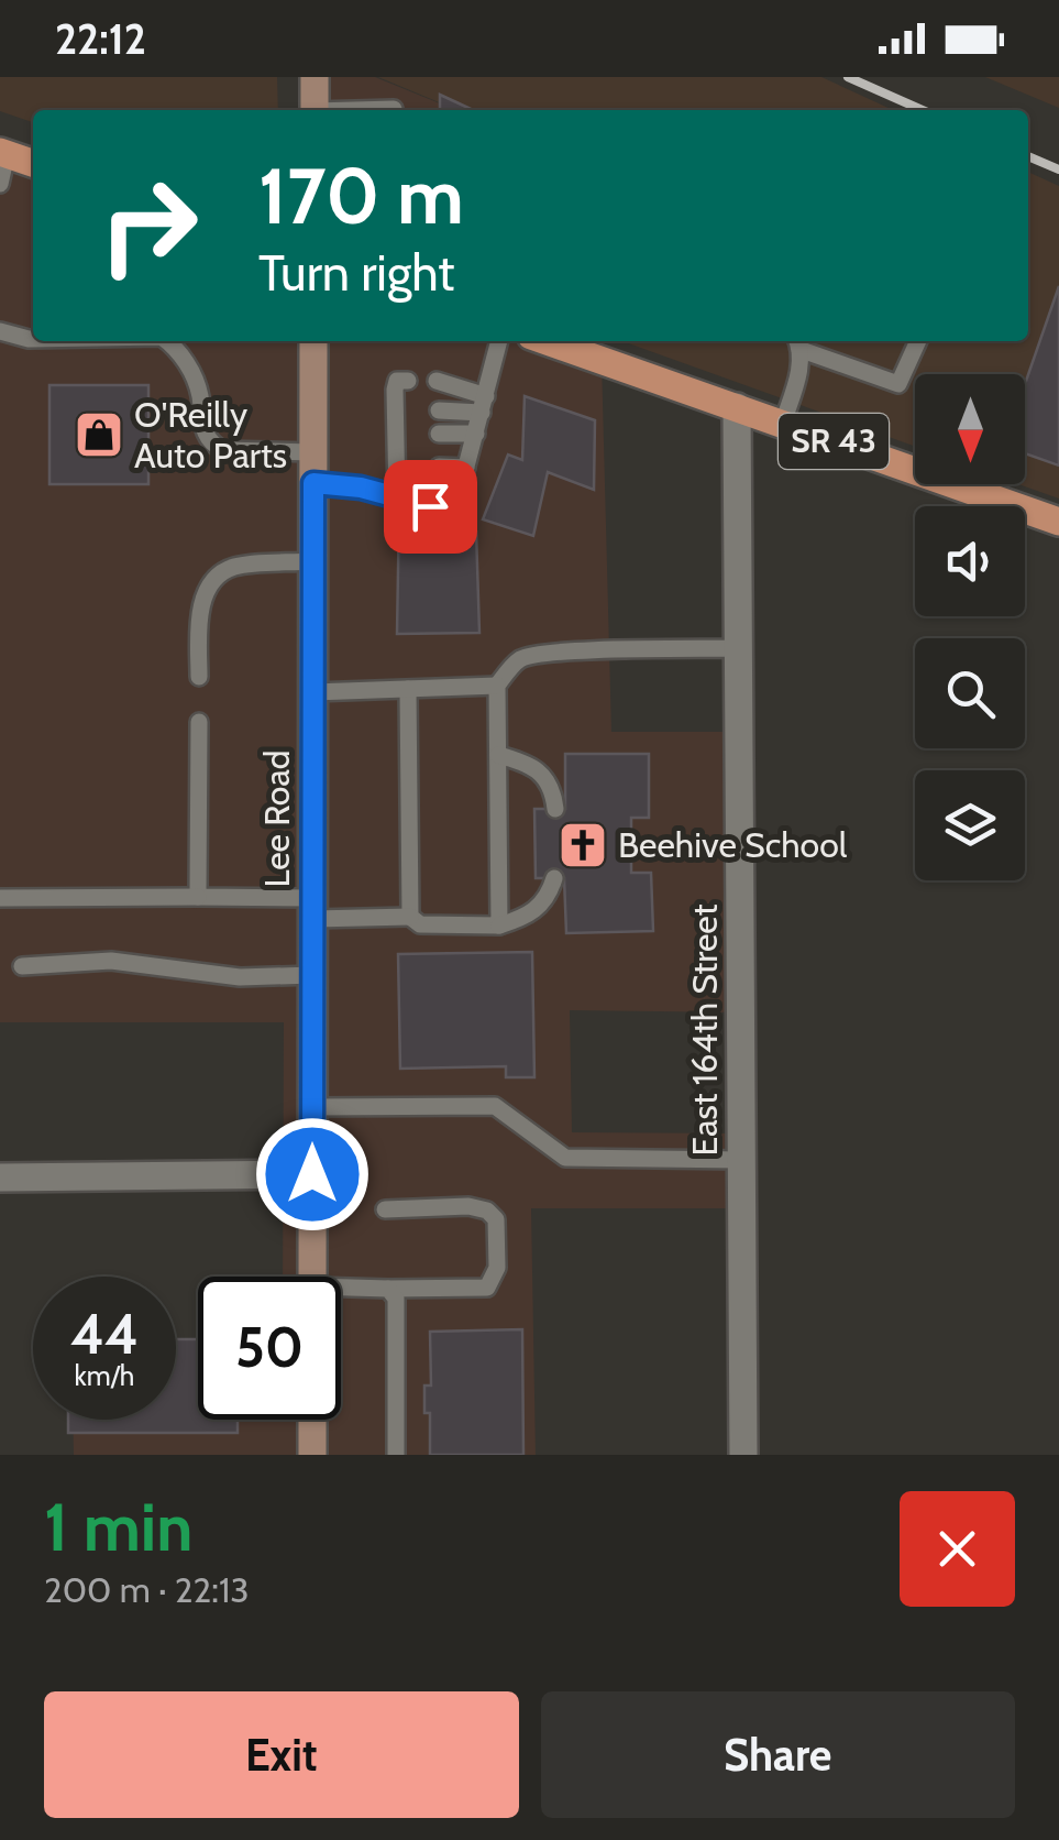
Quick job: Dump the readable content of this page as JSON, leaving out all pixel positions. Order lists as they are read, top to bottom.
{
  "streets": {
    "main road": ["SR 43", "Lee Road"],
    "street": ["East 164th Street"]
  },
  "crossings": [
    ["SR 43", "East 164th Street"]
  ],
  "places": {
    "shop": ["O'Reilly Auto Parts"],
    "church": ["Beehive School"]
  },
  "north": "bottom",
  "page": {
    "status": "22:12",
    "turn": ["170 m", "Turn right"],
    "speed": "44 km/h",
    "limit": "50",
    "heading": ["1 min", "200 m · 22:13"],
    "buttons": ["Exit", "Share"]
  }
}
